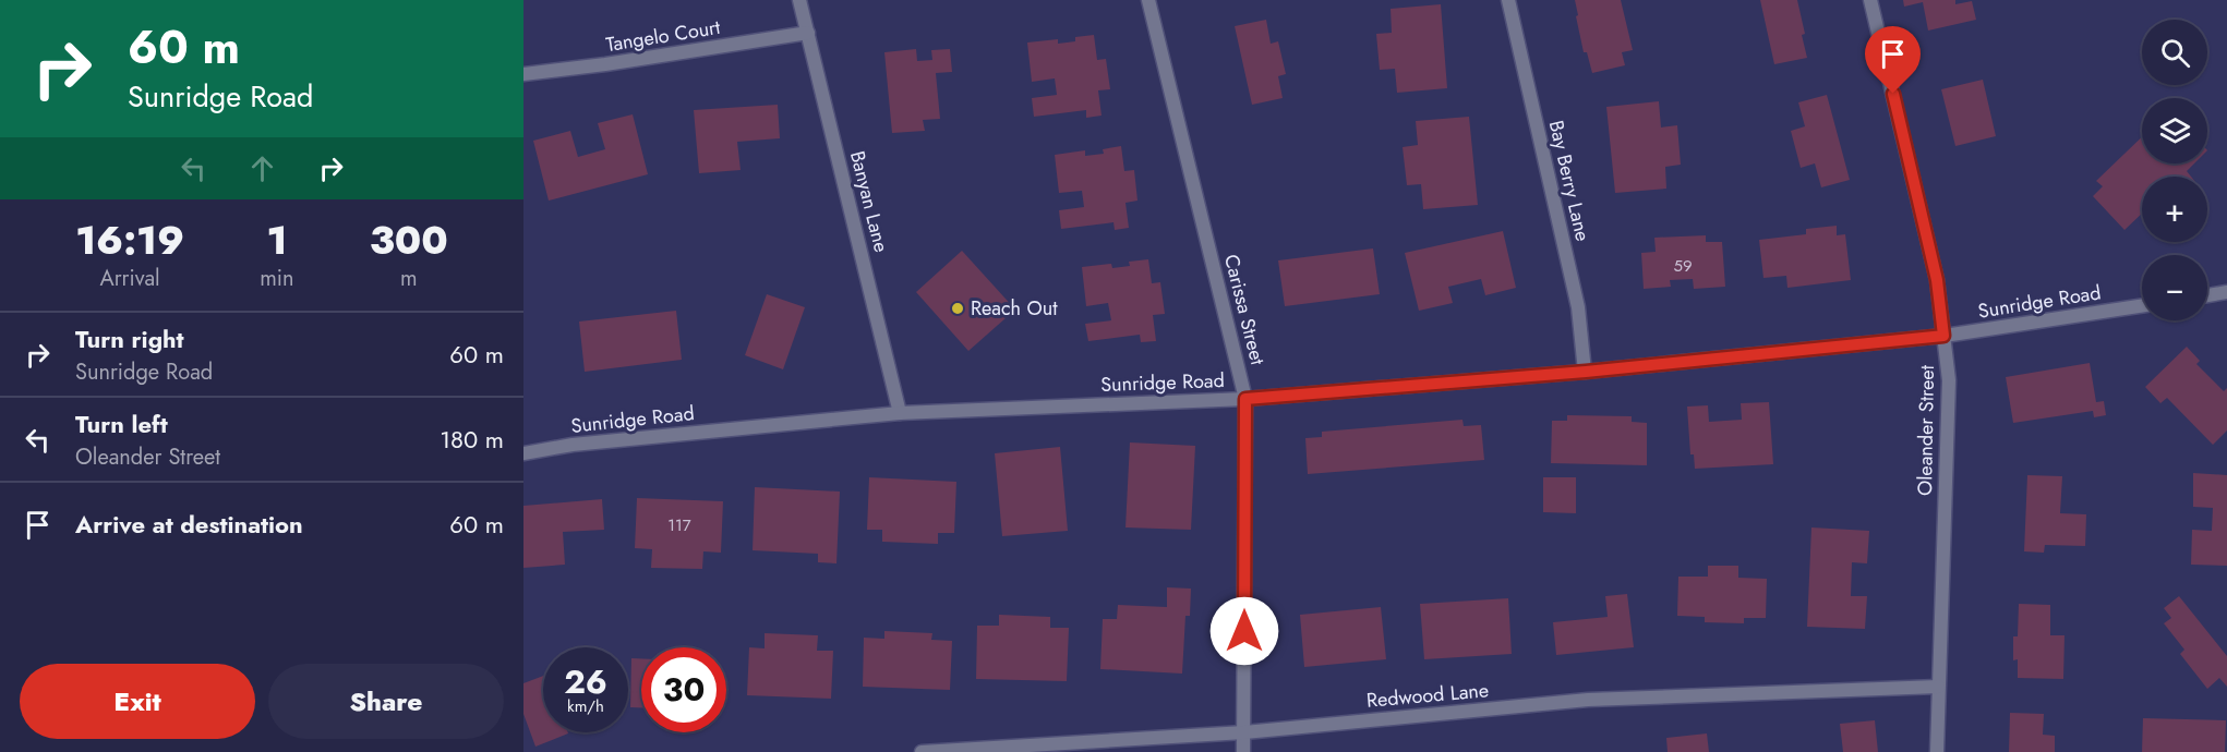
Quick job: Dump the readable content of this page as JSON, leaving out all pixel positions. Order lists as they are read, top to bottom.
{
  "streets": {
    "street": [
      "Tangelo Court",
      "Bay Berry Lane",
      "Banyan Lane",
      "Sunridge Road",
      "Carissa Street",
      "Oleander Street",
      "Redwood Lane"
    ]
  },
  "crossings": [
    ["Tangelo Court", "Banyan Lane"],
    ["Bay Berry Lane", "Sunridge Road"],
    ["Banyan Lane", "Sunridge Road"],
    ["Sunridge Road", "Carissa Street"],
    ["Sunridge Road", "Oleander Street"],
    ["Carissa Street", "Redwood Lane"],
    ["Oleander Street", "Redwood Lane"]
  ],
  "places": ["Reach Out"],
  "house_numbers": ["59", "117"],
  "page": {
    "turn": ["60 m", "Sunridge Road"],
    "map_buttons": ["+", "−"],
    "eta": [
      "16:19",
      "Arrival",
      "1",
      "min",
      "300",
      "m"
    ],
    "list": [
      {
        "name": "Turn right",
        "note": "Sunridge Road",
        "value": "60 m"
      },
      {
        "name": "Turn left",
        "note": "Oleander Street",
        "value": "180 m"
      },
      {
        "name": "Arrive at destination",
        "value": "60 m"
      }
    ],
    "speed": "26 km/h",
    "limit": "30",
    "buttons": ["Exit", "Share"]
  }
}
